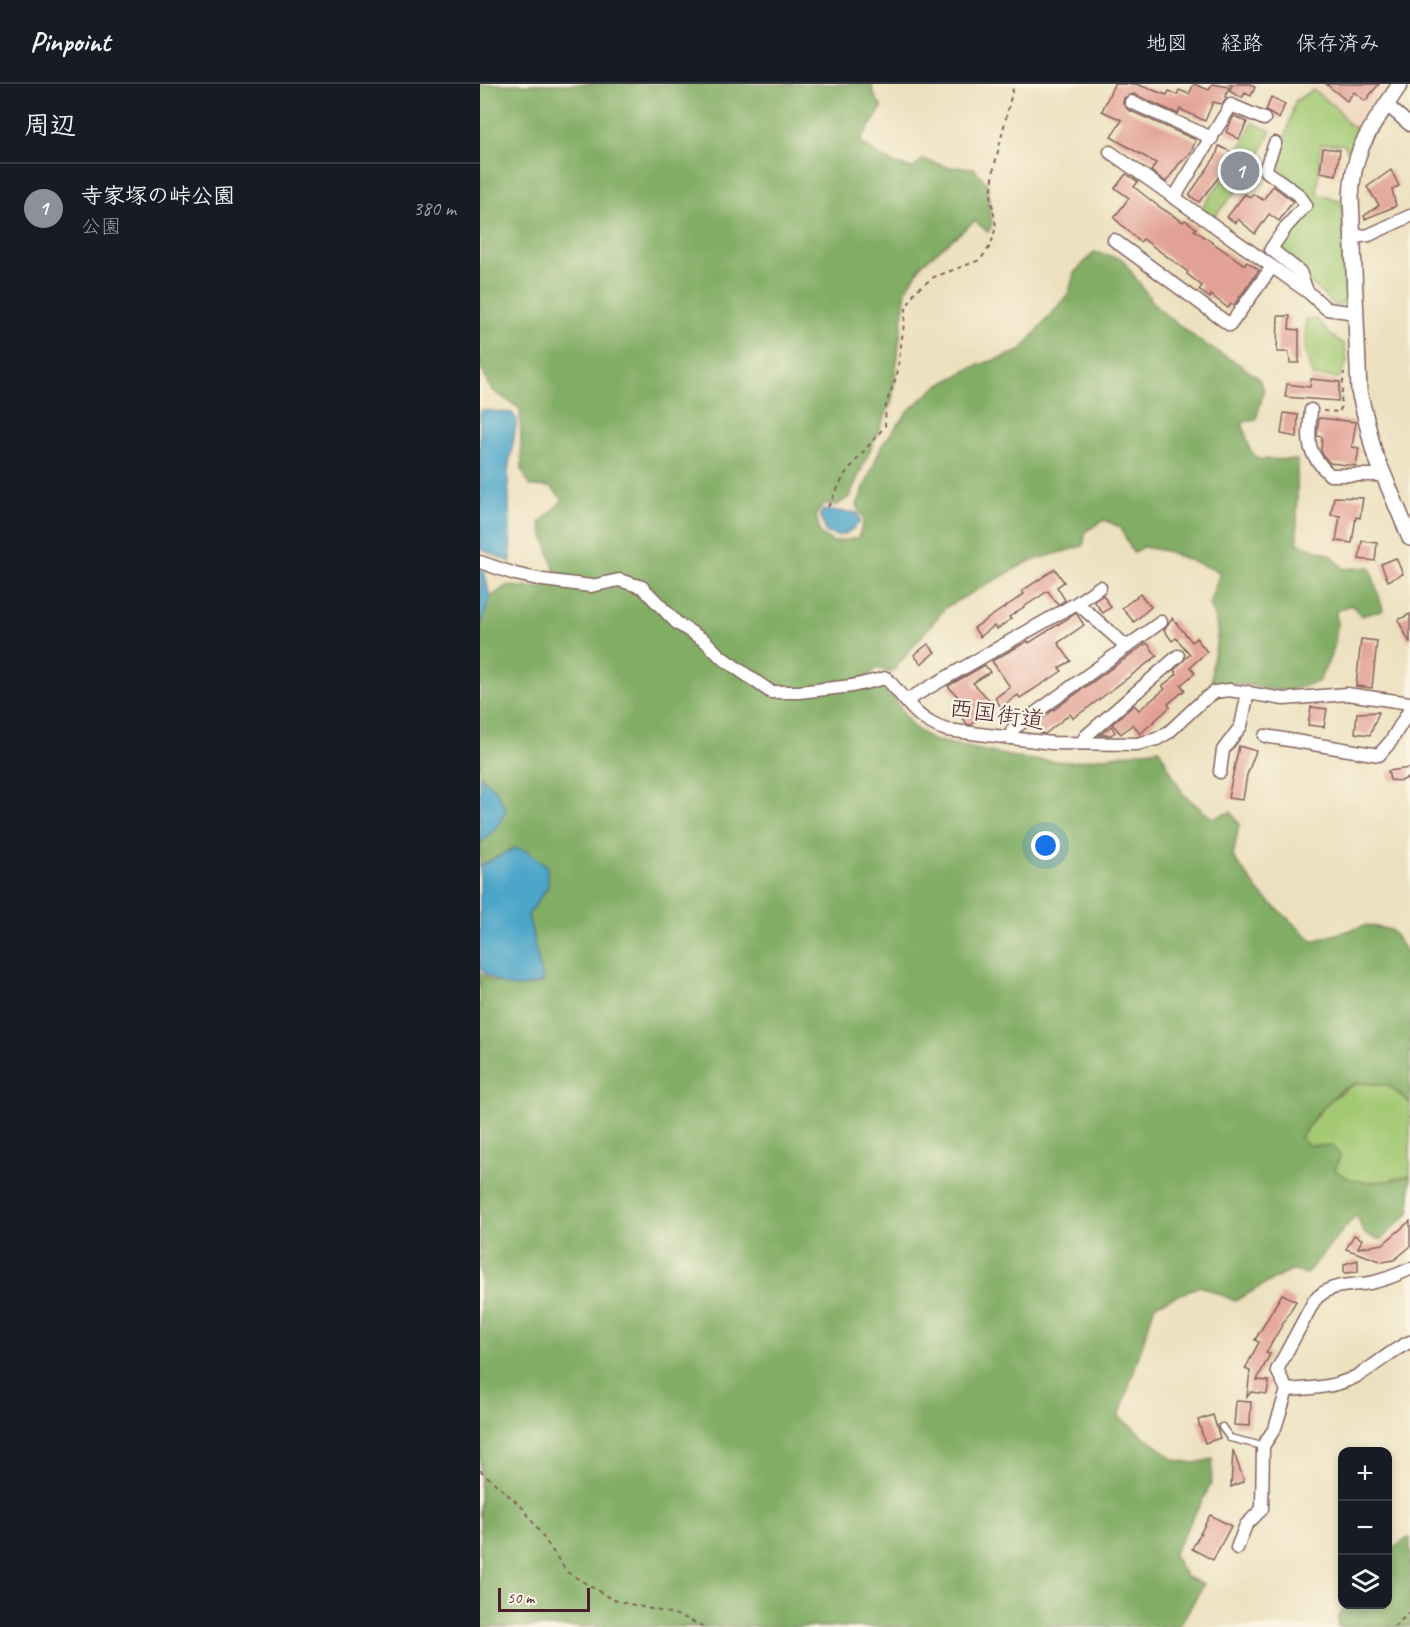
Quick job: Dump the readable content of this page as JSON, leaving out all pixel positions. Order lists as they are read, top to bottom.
{
  "streets": {
    "street": ["西国街道"]
  },
  "scale_bar": "50 m",
  "page": {
    "header": "Pinpoint",
    "nav": ["地図", "経路", "保存済み"],
    "heading": "周辺",
    "pins": "1",
    "list": [
      {
        "mark": "1",
        "name": "寺家塚の峠公園",
        "note": "公園",
        "value": "380 m"
      }
    ],
    "map_buttons": ["+", "−"],
    "scale": "50 m"
  }
}
